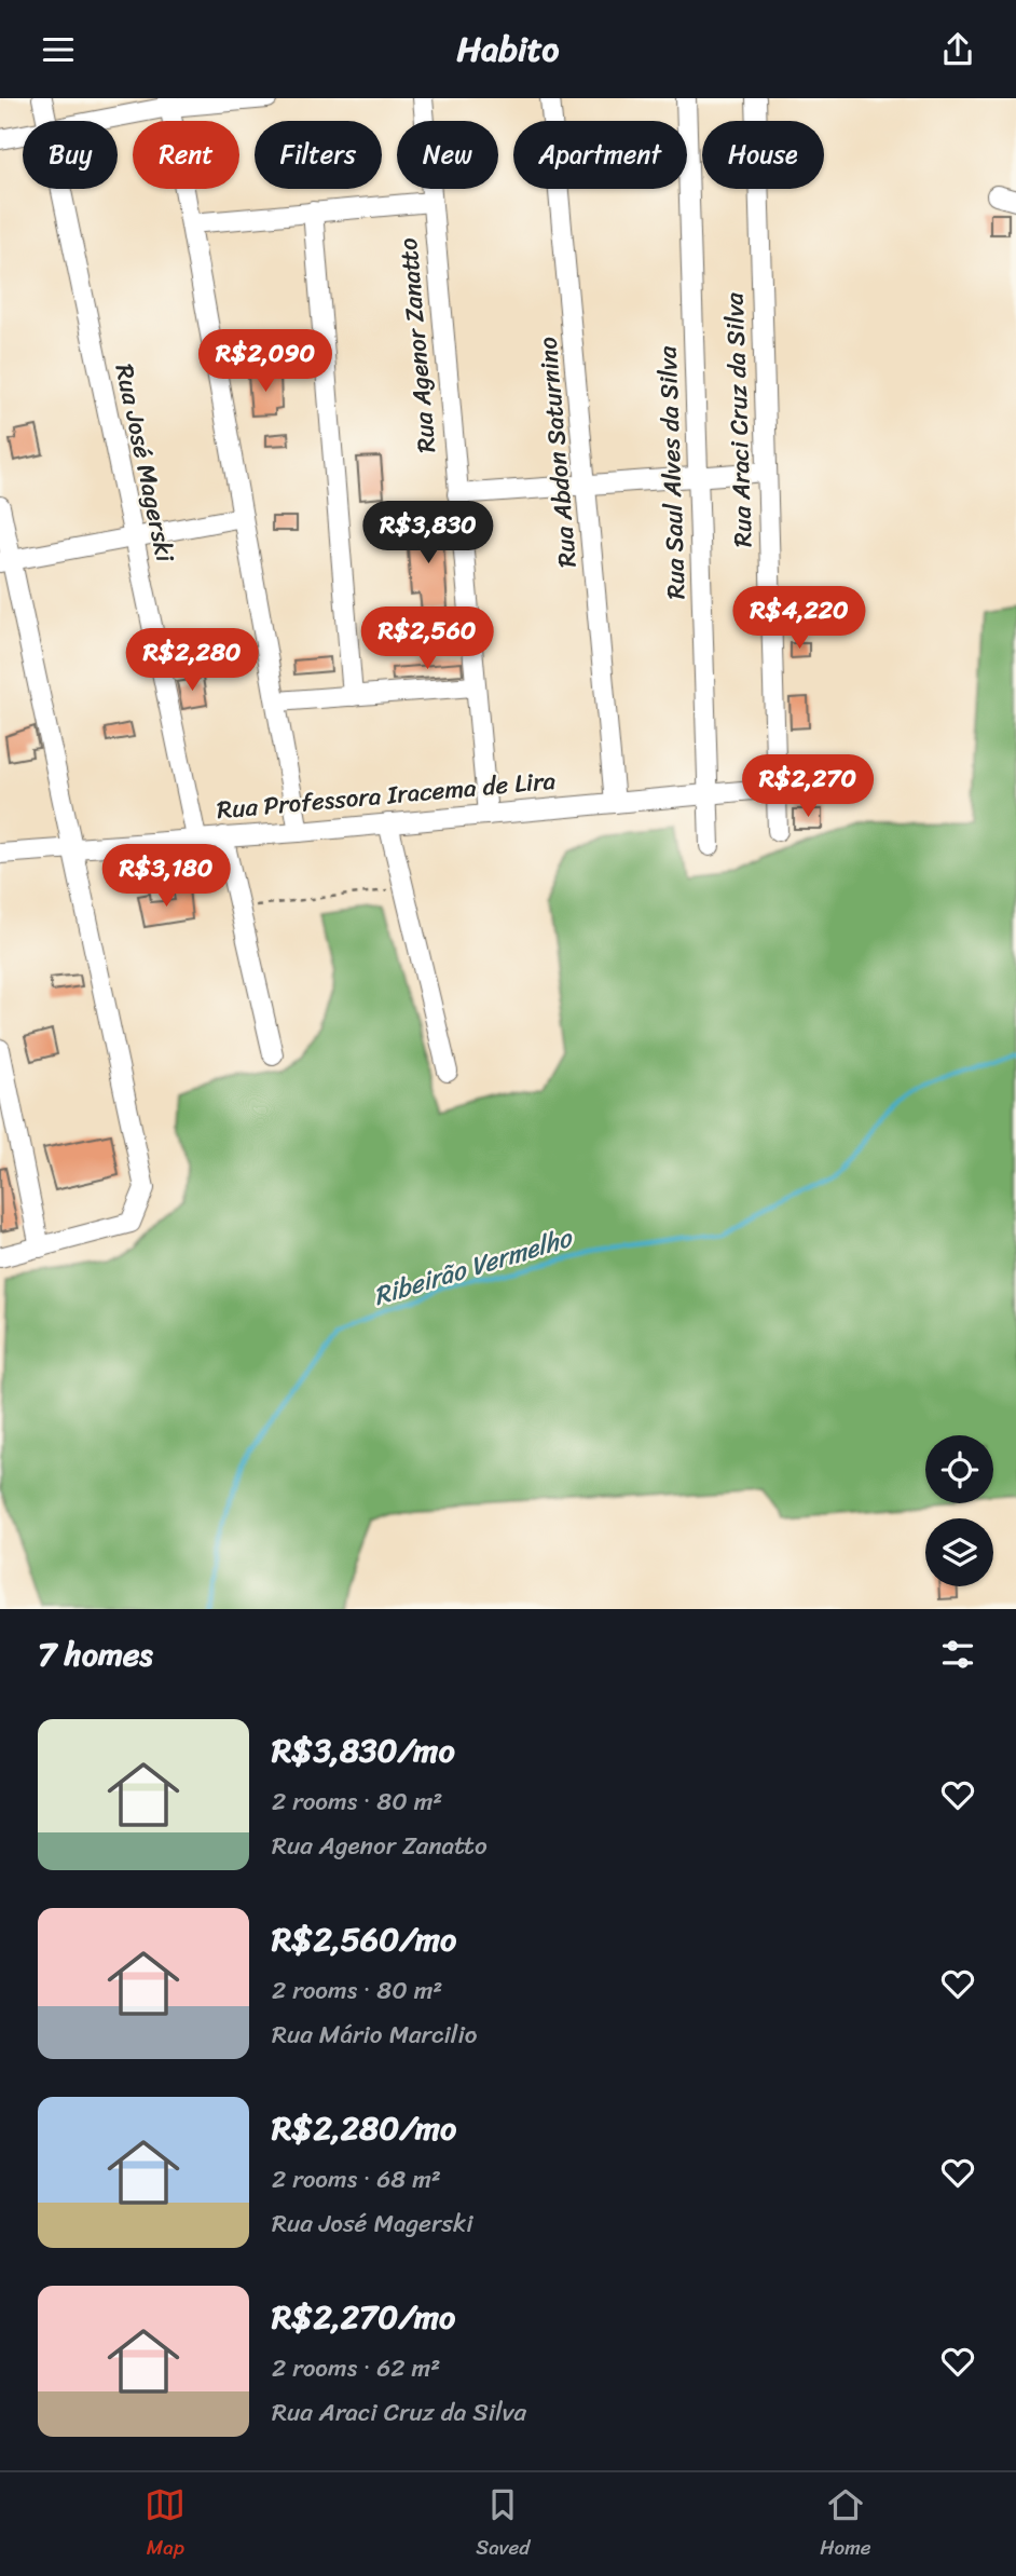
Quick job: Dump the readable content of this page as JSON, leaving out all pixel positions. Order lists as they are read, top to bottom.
{
  "streets": {
    "street": [
      "Rua Agenor Zanatto",
      "Rua Araci Cruz da Silva",
      "Rua Abdon Saturnino",
      "Rua José Magerski",
      "Rua Saul Alves da Silva",
      "Rua Professora Iracema de Lira"
    ]
  },
  "crossings": [
    ["Rua Agenor Zanatto", "Rua Professora Iracema de Lira"],
    ["Rua Araci Cruz da Silva", "Rua Professora Iracema de Lira"],
    ["Rua Abdon Saturnino", "Rua Professora Iracema de Lira"],
    ["Rua José Magerski", "Rua Professora Iracema de Lira"],
    ["Rua Saul Alves da Silva", "Rua Professora Iracema de Lira"]
  ],
  "water": ["Ribeirão Vermelho"],
  "page": {
    "header": "Habito",
    "chip": [
      "Buy",
      "Rent",
      "Filters",
      "New",
      "Apartment",
      "House"
    ],
    "price": [
      "R$2,090",
      "R$3,830",
      "R$4,220",
      "R$2,560",
      "R$2,280",
      "R$2,270",
      "R$3,180"
    ],
    "heading": "7 homes",
    "list": [
      {
        "name": "R$3,830/mo",
        "note": "2 rooms · 80 m² · Rua Agenor Zanatto"
      },
      {
        "name": "R$2,560/mo",
        "note": "2 rooms · 80 m² · Rua Mário Marcilio"
      },
      {
        "name": "R$2,280/mo",
        "note": "2 rooms · 68 m² · Rua José Magerski"
      },
      {
        "name": "R$2,270/mo",
        "note": "2 rooms · 62 m² · Rua Araci Cruz da Silva"
      }
    ],
    "tabs": ["Map", "Saved", "Home"]
  }
}
